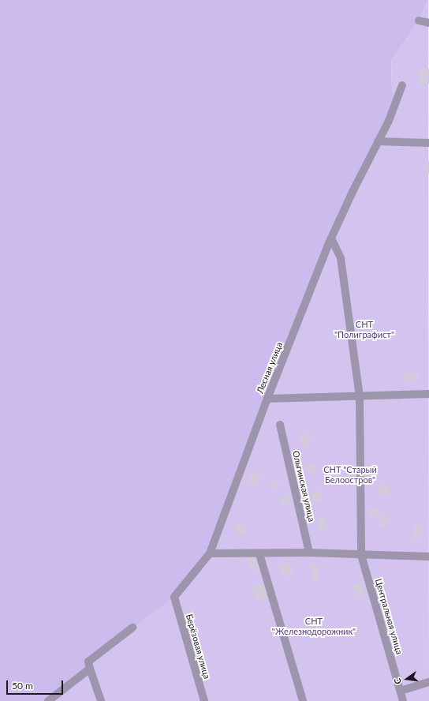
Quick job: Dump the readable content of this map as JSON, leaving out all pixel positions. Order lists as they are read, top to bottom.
{
  "streets": {
    "street": [
      "Лесная улица",
      "Ольгинская улица",
      "Центральная улица",
      "Берёзовая улица"
    ]
  },
  "crossings": [
    ["Лесная улица", "Центральная улица"],
    ["Лесная улица", "Берёзовая улица"]
  ],
  "parks": ["СНТ \"Полиграфист\"", "СНТ \"Старый Белоостров\"", "СНТ \"Железнодорожник\""],
  "scale_bar": "50 m",
  "north": "left"
}
